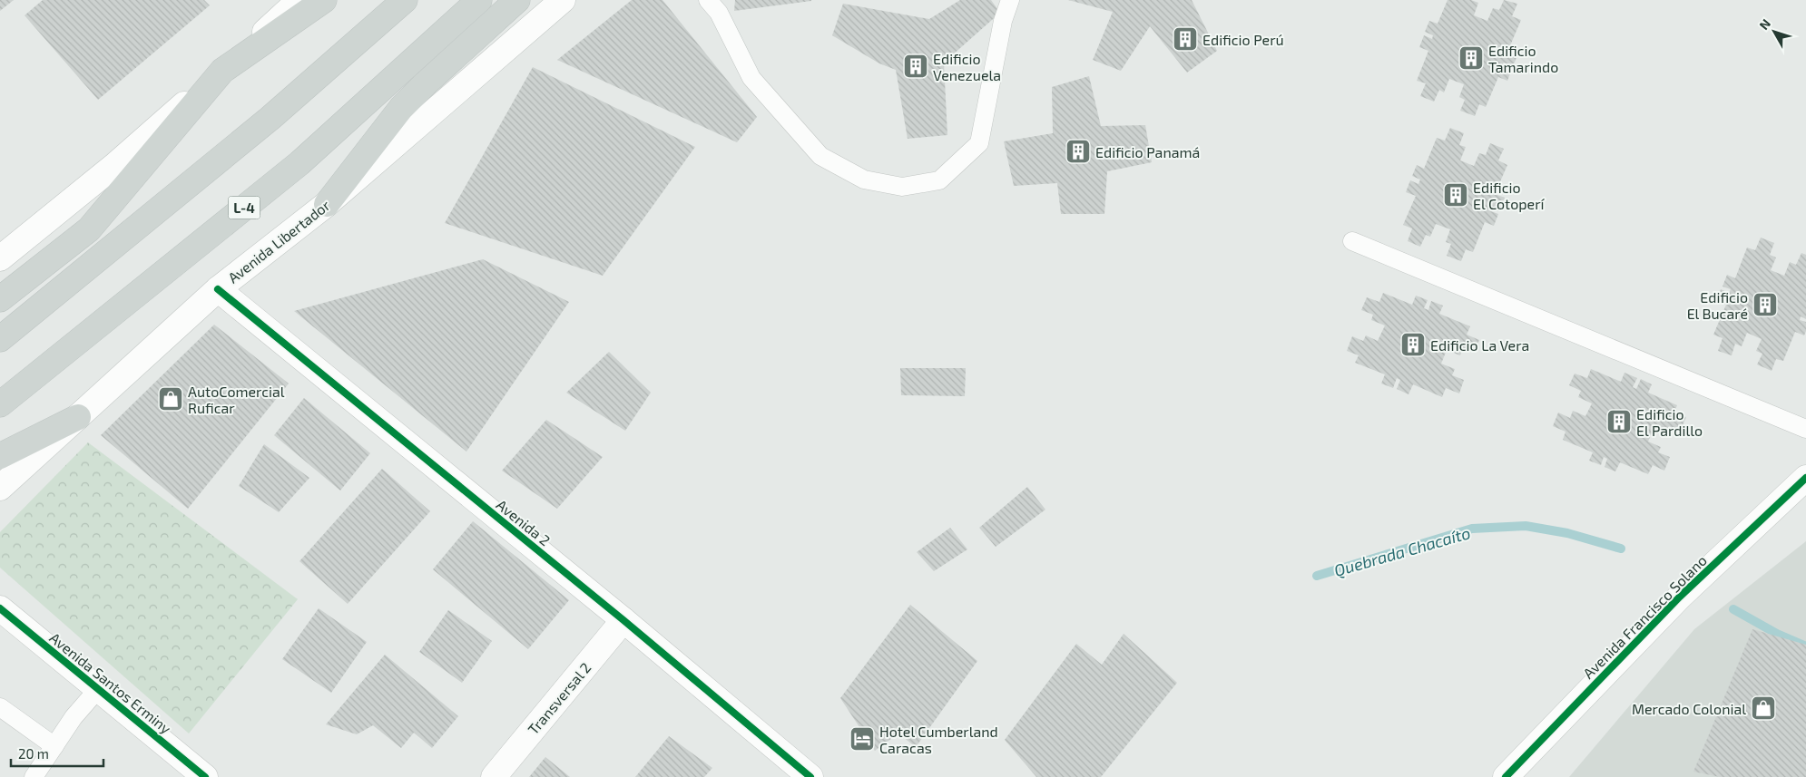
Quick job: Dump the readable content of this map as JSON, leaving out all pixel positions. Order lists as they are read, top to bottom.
{
  "streets": {
    "main road": ["L-4"],
    "street": [
      "Avenida Libertador",
      "Avenida 2",
      "Avenida Francisco Solano",
      "Avenida Santos Erminy",
      "Transversal 2"
    ]
  },
  "crossings": [
    ["Avenida Libertador", "Avenida 2"],
    ["Avenida 2", "Transversal 2"]
  ],
  "water": ["Quebrada Chacaíto"],
  "places": {
    "building": [
      "Edificio Perú",
      "Edificio Tamarindo",
      "Edificio Venezuela",
      "Edificio Panamá",
      "Edificio El Cotoperí",
      "Edificio El Bucaré",
      "Edificio La Vera",
      "Edificio El Pardillo"
    ],
    "shop": ["AutoComercial Ruficar", "Mercado Colonial"],
    "hotel": ["Hotel Cumberland Caracas"]
  },
  "scale_bar": "20 m",
  "north": "top left"
}
